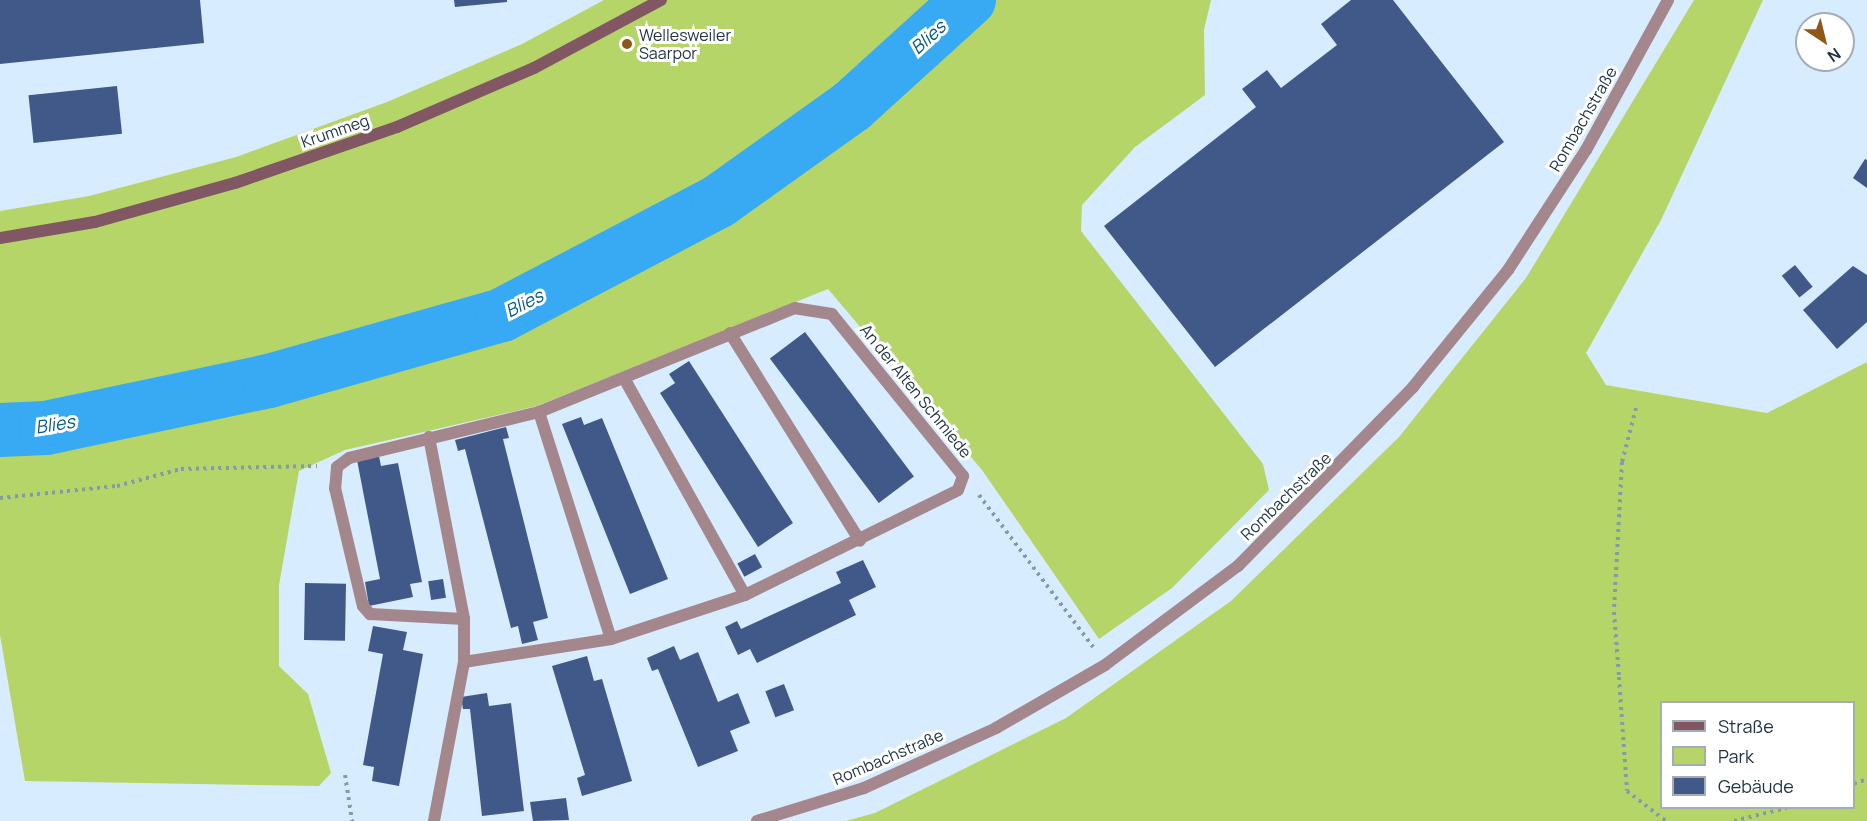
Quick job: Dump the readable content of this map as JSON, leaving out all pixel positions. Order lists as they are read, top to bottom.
{
  "streets": {
    "main road": ["Krummeg"],
    "street": ["Rombachstraße", "An der Alten Schmiede"]
  },
  "water": ["Blies"],
  "places": ["Wellesweiler Saarpor"],
  "legend": ["Straße", "Park", "Gebäude"],
  "north": "bottom right"
}
